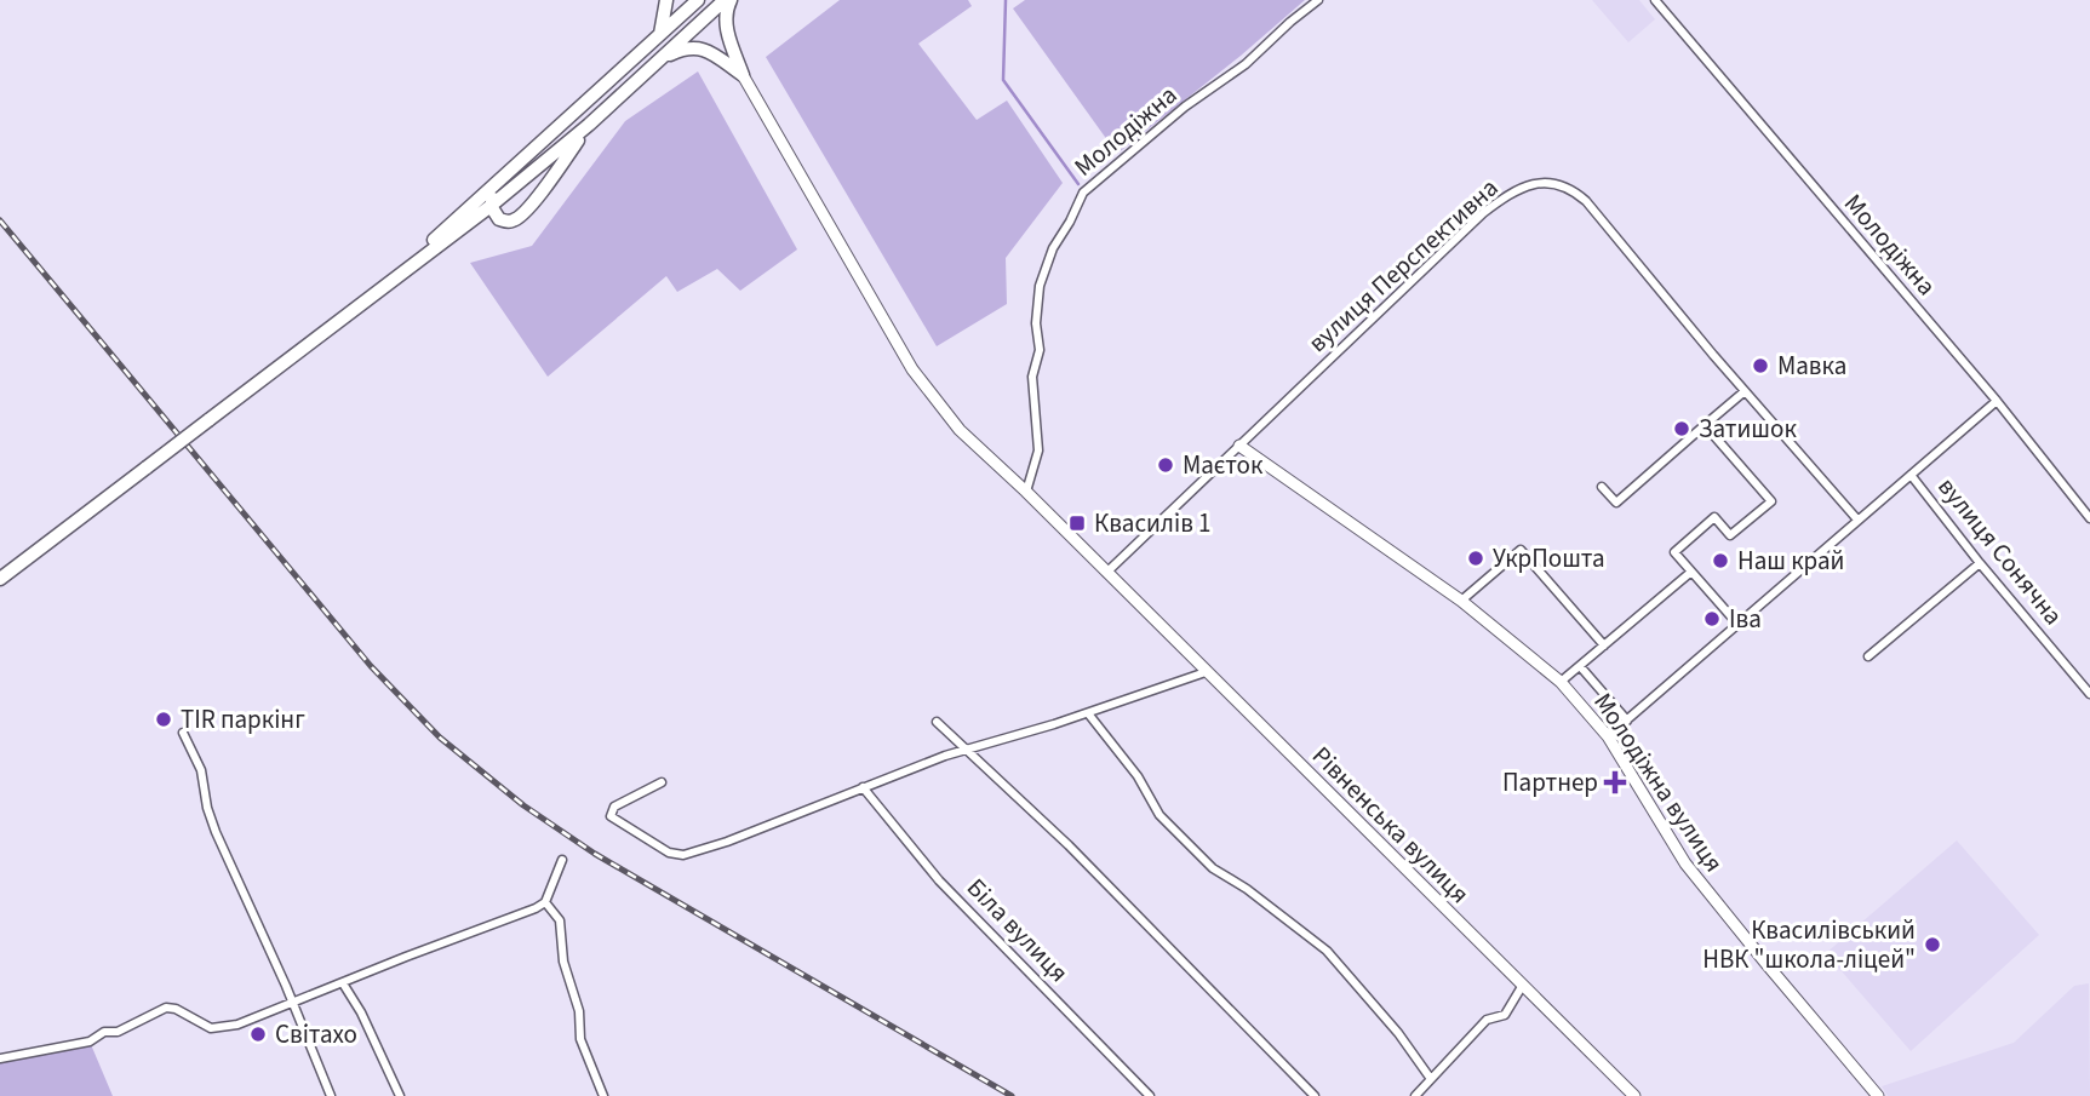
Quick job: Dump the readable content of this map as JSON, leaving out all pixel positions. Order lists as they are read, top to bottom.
{
  "streets": {
    "main road": ["Молодіжна вулиця", "Рівненська вулиця"],
    "street": [
      "Молодіжна",
      "вулиця Перспективна",
      "вулиця Сонячна",
      "Біла вулиця"
    ]
  },
  "crossings": [
    ["Молодіжна", "Рівненська вулиця"],
    ["вулиця Перспективна", "Молодіжна вулиця"],
    ["вулиця Перспективна", "Рівненська вулиця"]
  ],
  "places": {
    "other": [
      "Мавка",
      "Затишок",
      "Маєток",
      "УкрПошта",
      "Наш край",
      "Іва",
      "TIR паркінг",
      "Квасилівський НВК \"школа-ліцей\"",
      "Світахо"
    ],
    "transit": ["Квасилів 1"],
    "health": ["Партнер"]
  }
}
